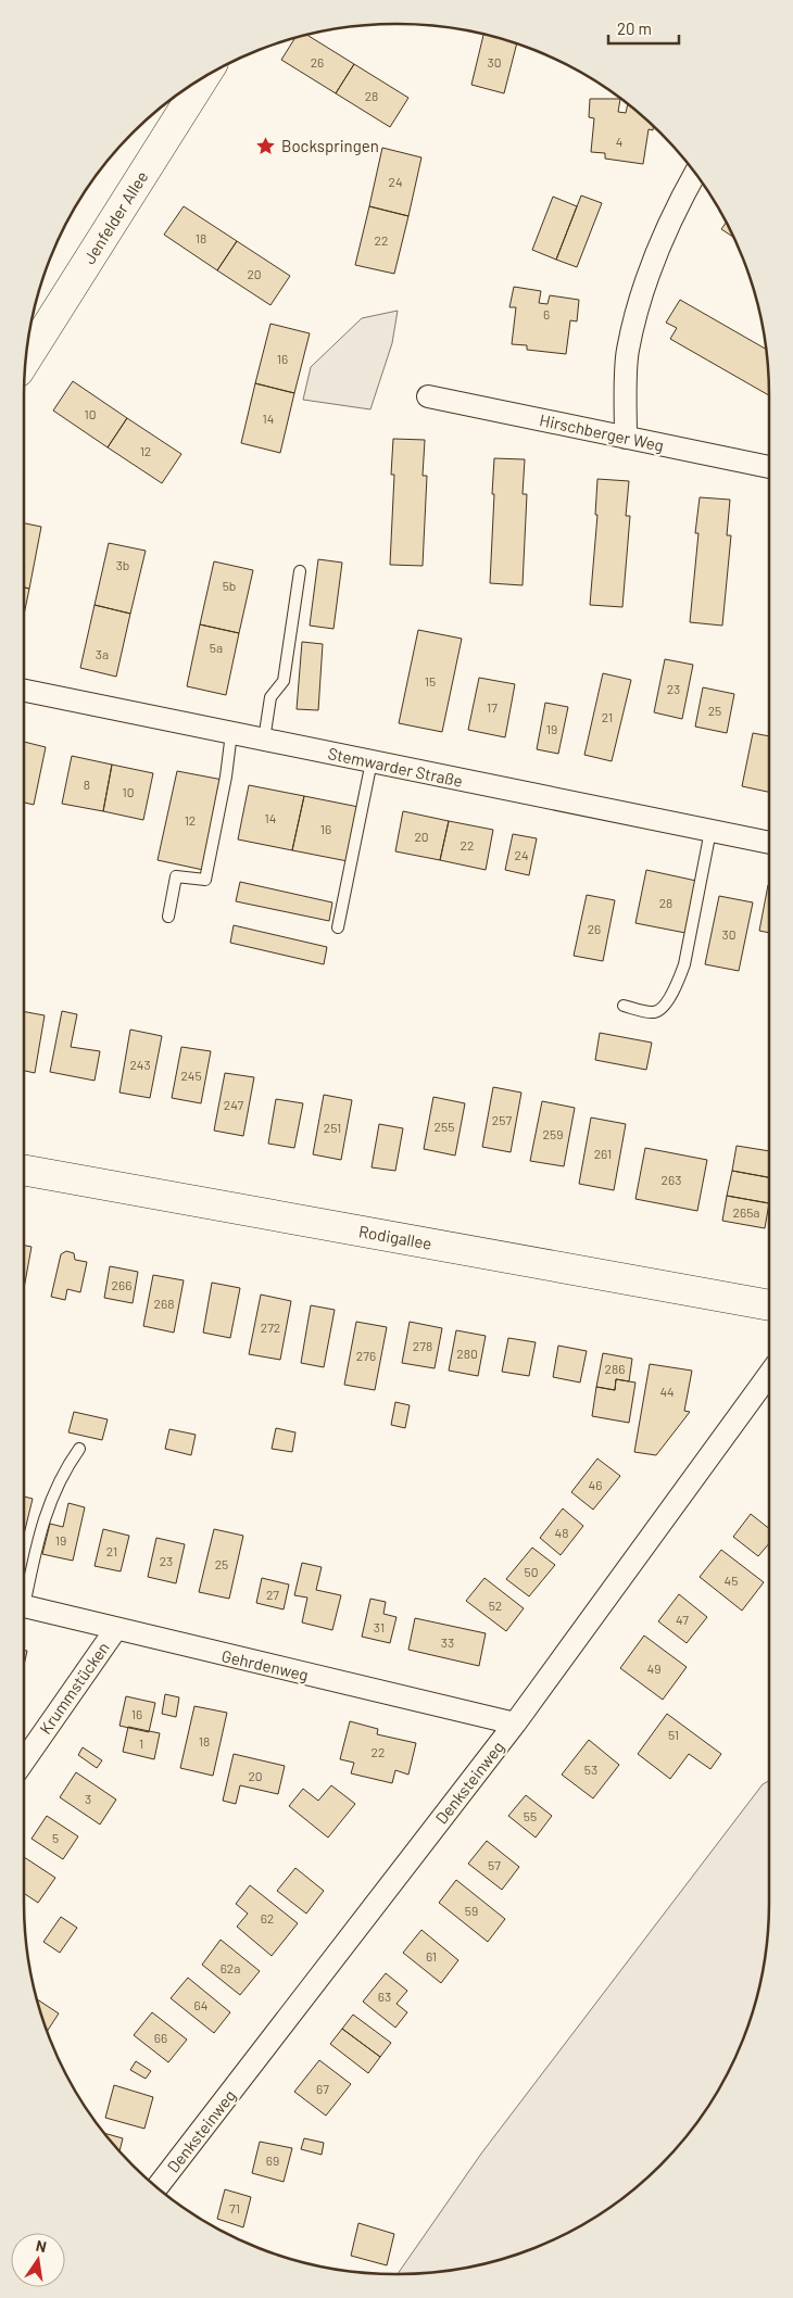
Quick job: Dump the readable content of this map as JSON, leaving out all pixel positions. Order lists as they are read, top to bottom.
{
  "streets": {
    "main road": ["Jenfelder Allee", "Rodigallee"],
    "street": [
      "Hirschberger Weg",
      "Stemwarder Straße",
      "Gehrdenweg",
      "Krummstücken",
      "Denksteinweg"
    ]
  },
  "crossings": [
    ["Gehrdenweg", "Krummstücken"],
    ["Gehrdenweg", "Denksteinweg"]
  ],
  "places": {
    "place": ["Bockspringen"]
  },
  "house_numbers": [
    "26",
    "30",
    "28",
    "4",
    "24",
    "18",
    "22",
    "20",
    "6",
    "16",
    "10",
    "14",
    "12",
    "3b",
    "5b",
    "5a",
    "3a",
    "15",
    "23",
    "17",
    "25",
    "21",
    "19",
    "8",
    "10",
    "14",
    "12",
    "16",
    "20",
    "22",
    "24",
    "28",
    "26",
    "30",
    "243",
    "245",
    "247",
    "257",
    "255",
    "251",
    "259",
    "261",
    "263",
    "265a",
    "266",
    "268",
    "272",
    "278",
    "280",
    "276",
    "286",
    "44",
    "46",
    "48",
    "19",
    "21",
    "23",
    "25",
    "50",
    "45",
    "27",
    "52",
    "47",
    "31",
    "33",
    "49",
    "16",
    "51",
    "18",
    "1",
    "22",
    "53",
    "20",
    "3",
    "55",
    "5",
    "57",
    "59",
    "62",
    "61",
    "62a",
    "63",
    "64",
    "66",
    "67",
    "69",
    "71"
  ],
  "scale_bar": "20 m",
  "north": "top"
}
